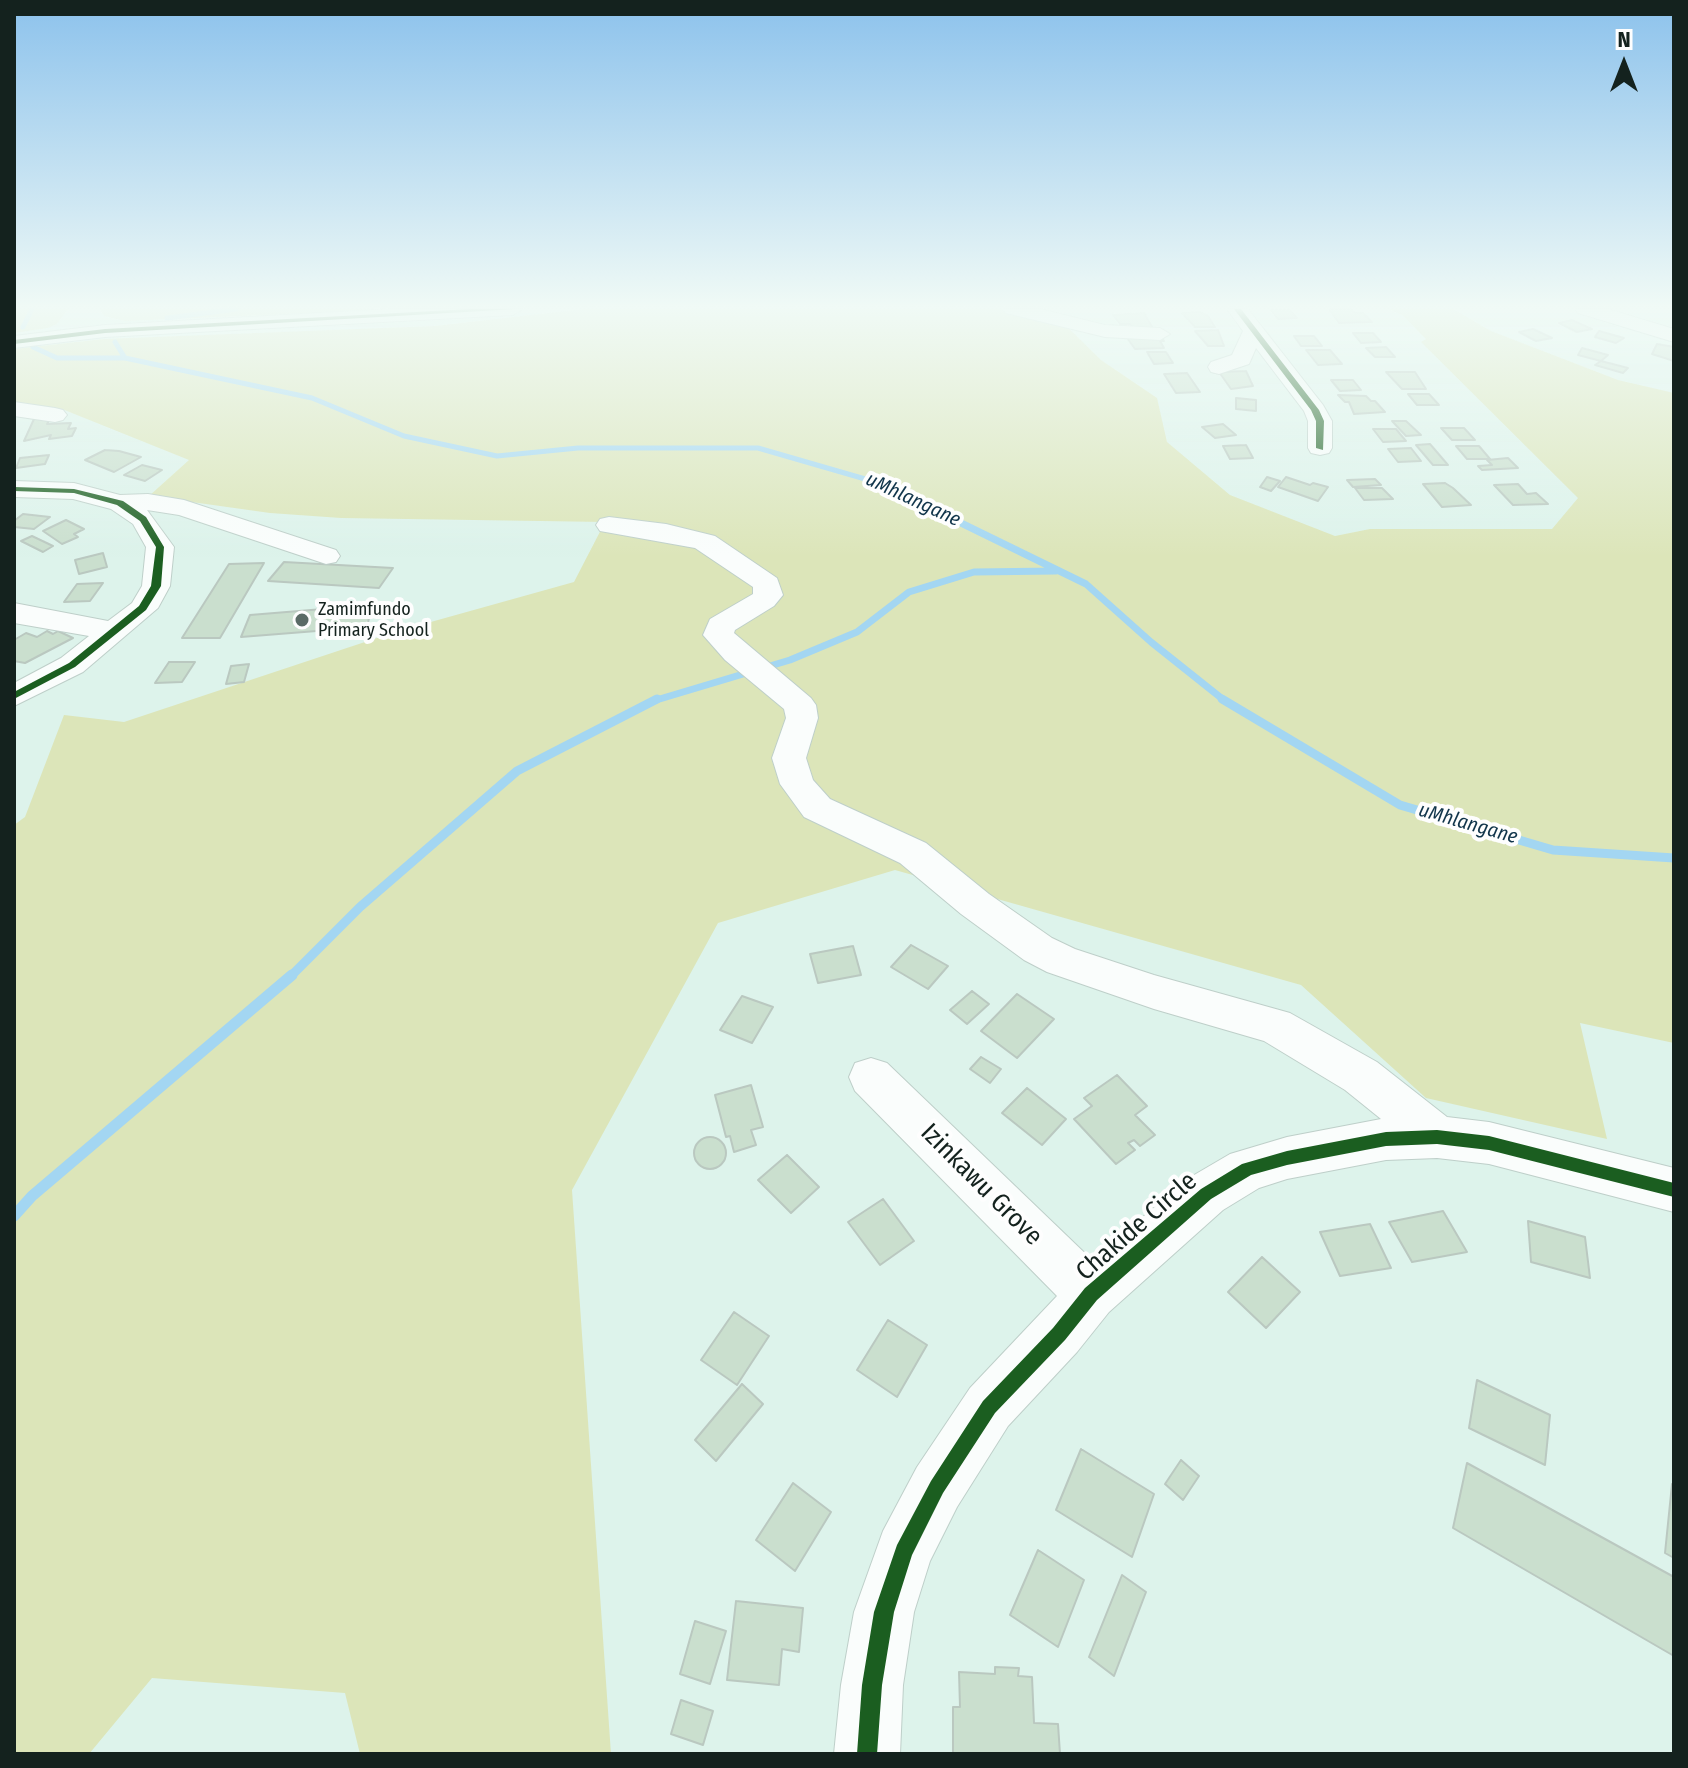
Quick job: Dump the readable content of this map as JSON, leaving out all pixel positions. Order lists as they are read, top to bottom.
{
  "streets": {
    "street": ["Izinkawu Grove", "Chakide Circle"]
  },
  "crossings": [
    ["Izinkawu Grove", "Chakide Circle"]
  ],
  "water": ["uMhlangane"],
  "places": ["Zamimfundo Primary School"],
  "north": "top"
}
